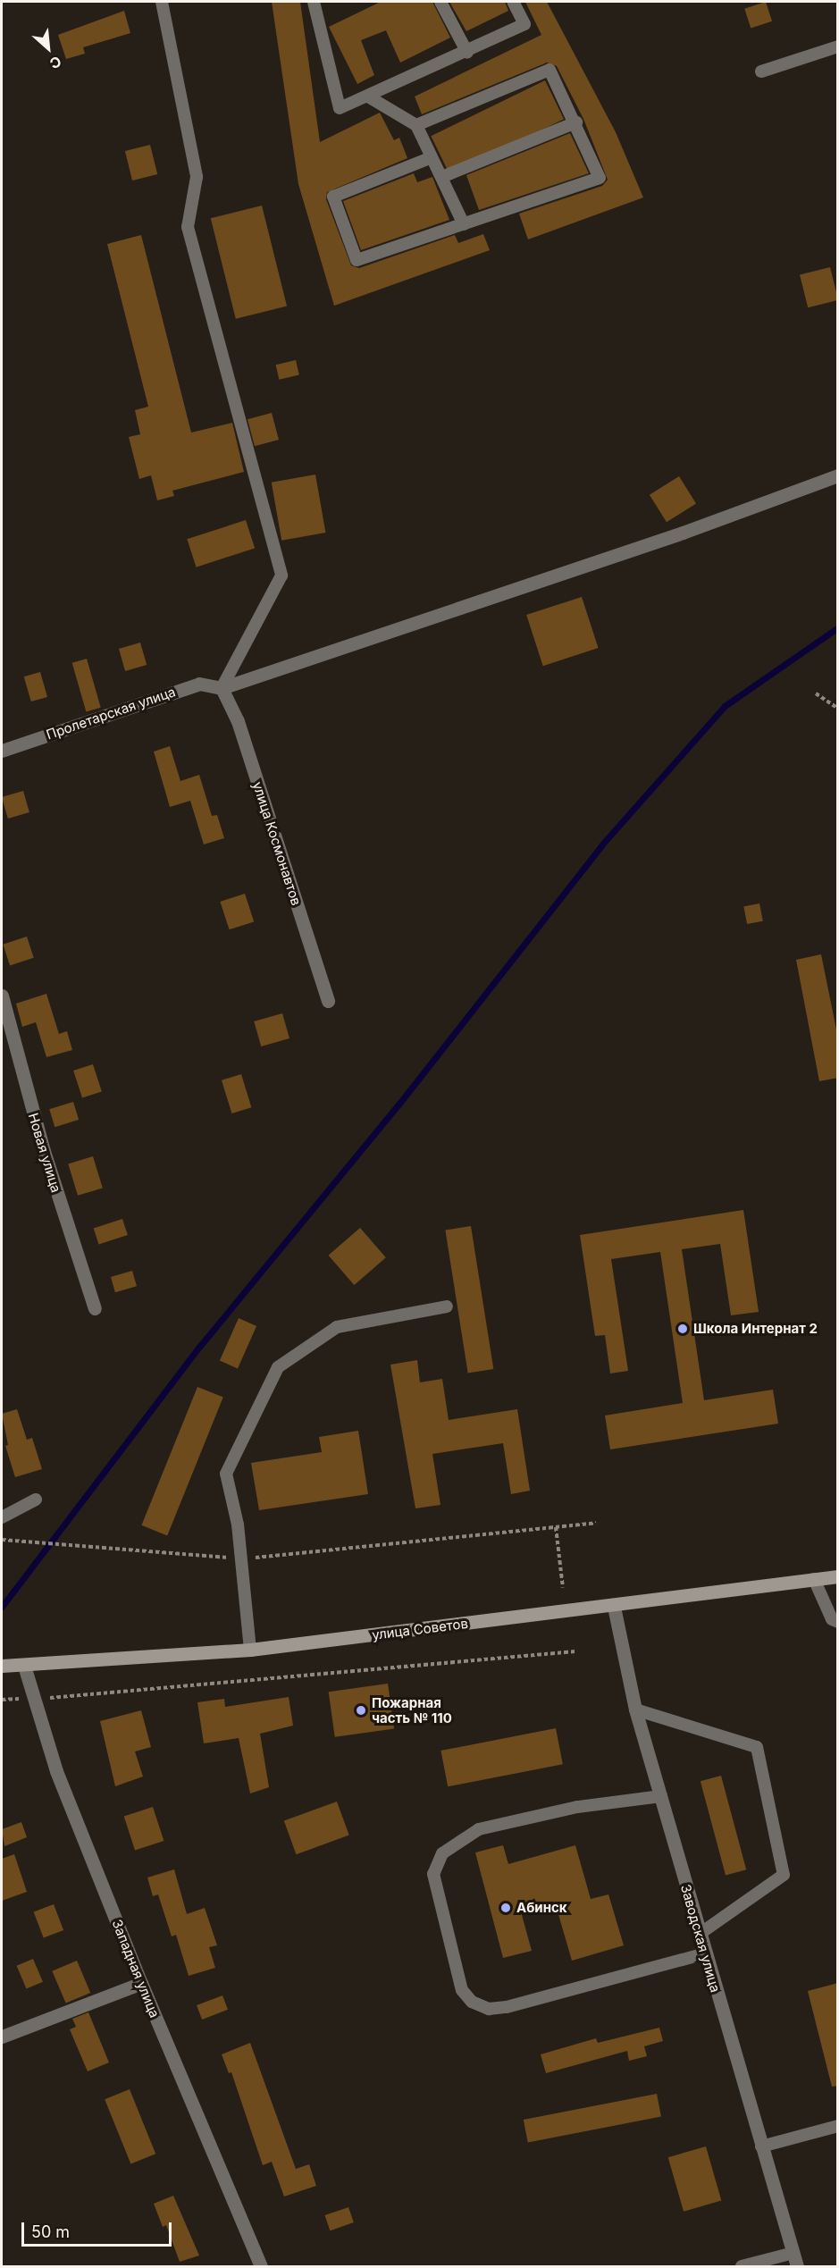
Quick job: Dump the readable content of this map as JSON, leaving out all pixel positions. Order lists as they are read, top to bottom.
{
  "streets": {
    "main road": ["улица Советов"],
    "street": [
      "Пролетарская улица",
      "улица Космонавтов",
      "Новая улица",
      "Заводская улица",
      "Западная улица"
    ]
  },
  "crossings": [
    ["Пролетарская улица", "улица Космонавтов"],
    ["улица Советов", "Заводская улица"],
    ["улица Советов", "Западная улица"]
  ],
  "places": ["Школа Интернат 2", "Пожарная часть № 110", "Абинск"],
  "scale_bar": "50 m",
  "north": "bottom right"
}
